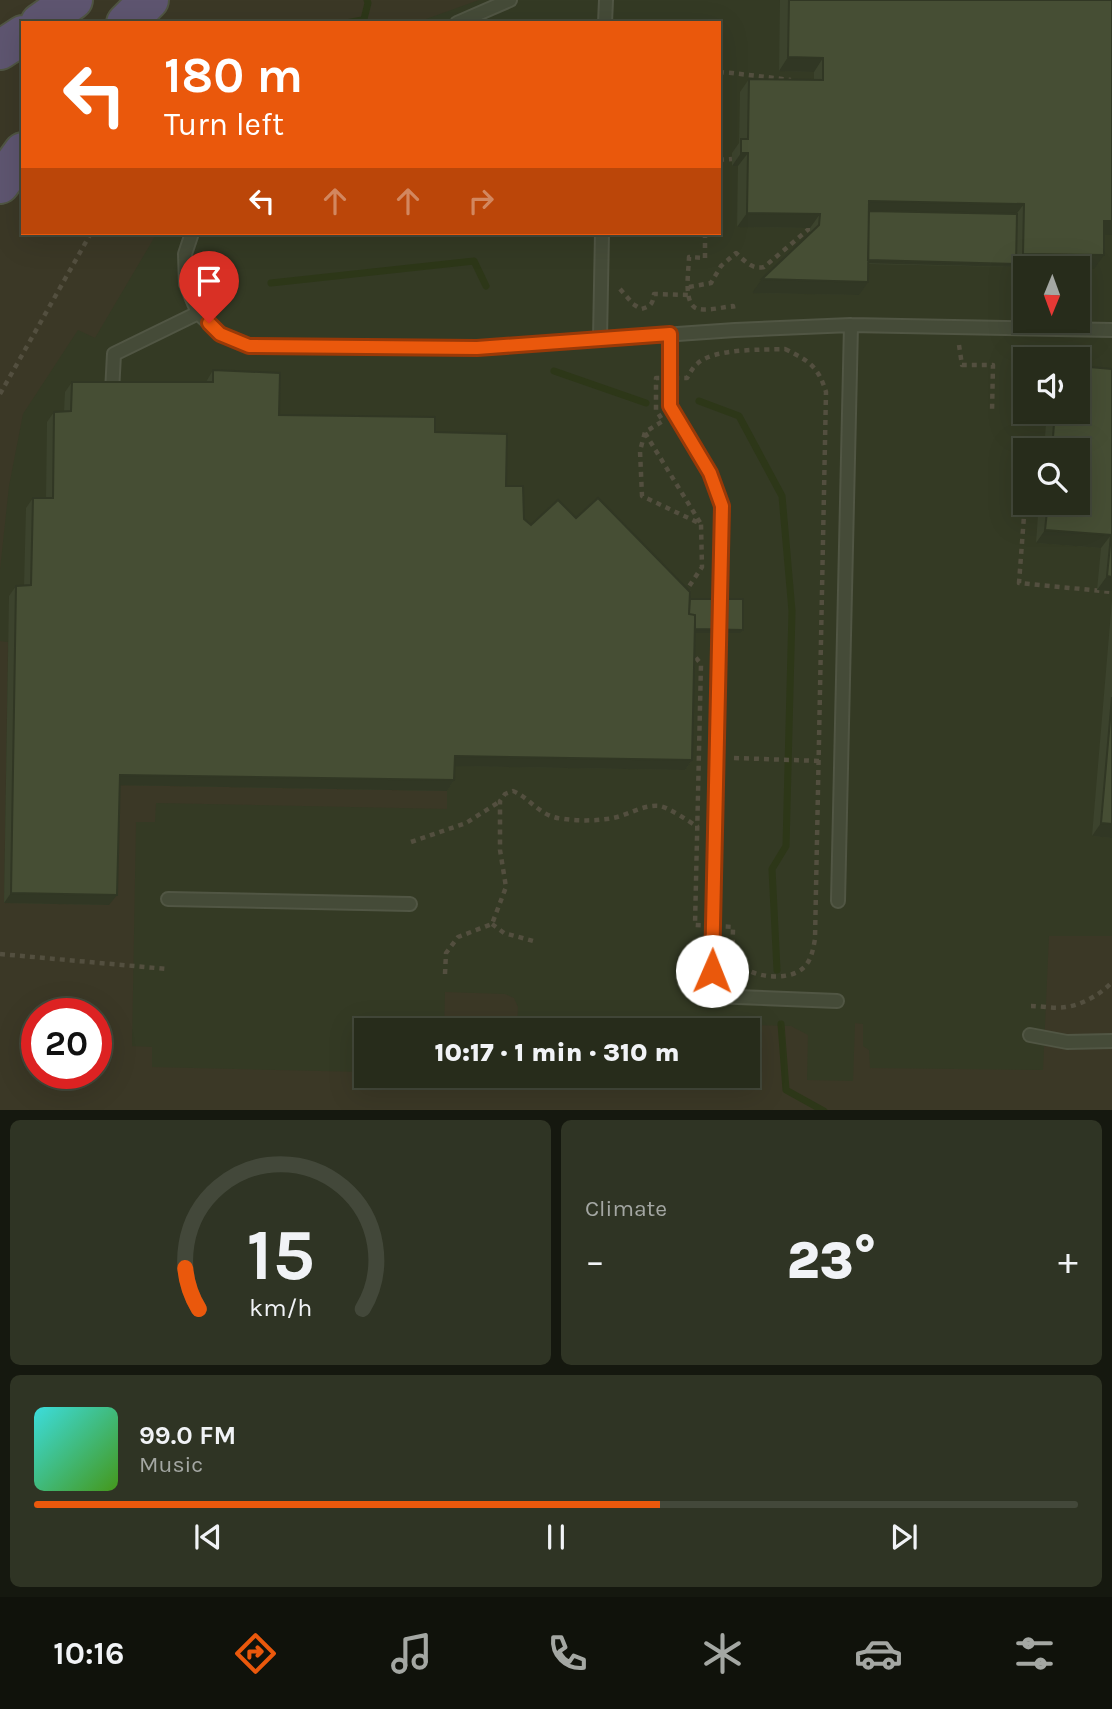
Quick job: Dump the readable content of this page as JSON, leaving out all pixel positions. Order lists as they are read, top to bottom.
{
  "north": "bottom",
  "page": {
    "turn": ["180 m", "Turn left"],
    "limit": "20",
    "trip": "10:17 · 1 min · 310 m",
    "tile": "Climate",
    "heat": ["−", "23°", "+"],
    "song": ["99.0 FM", "Music"],
    "tabs": "10:16",
    "gauge": ["15", "km/h"]
  }
}
